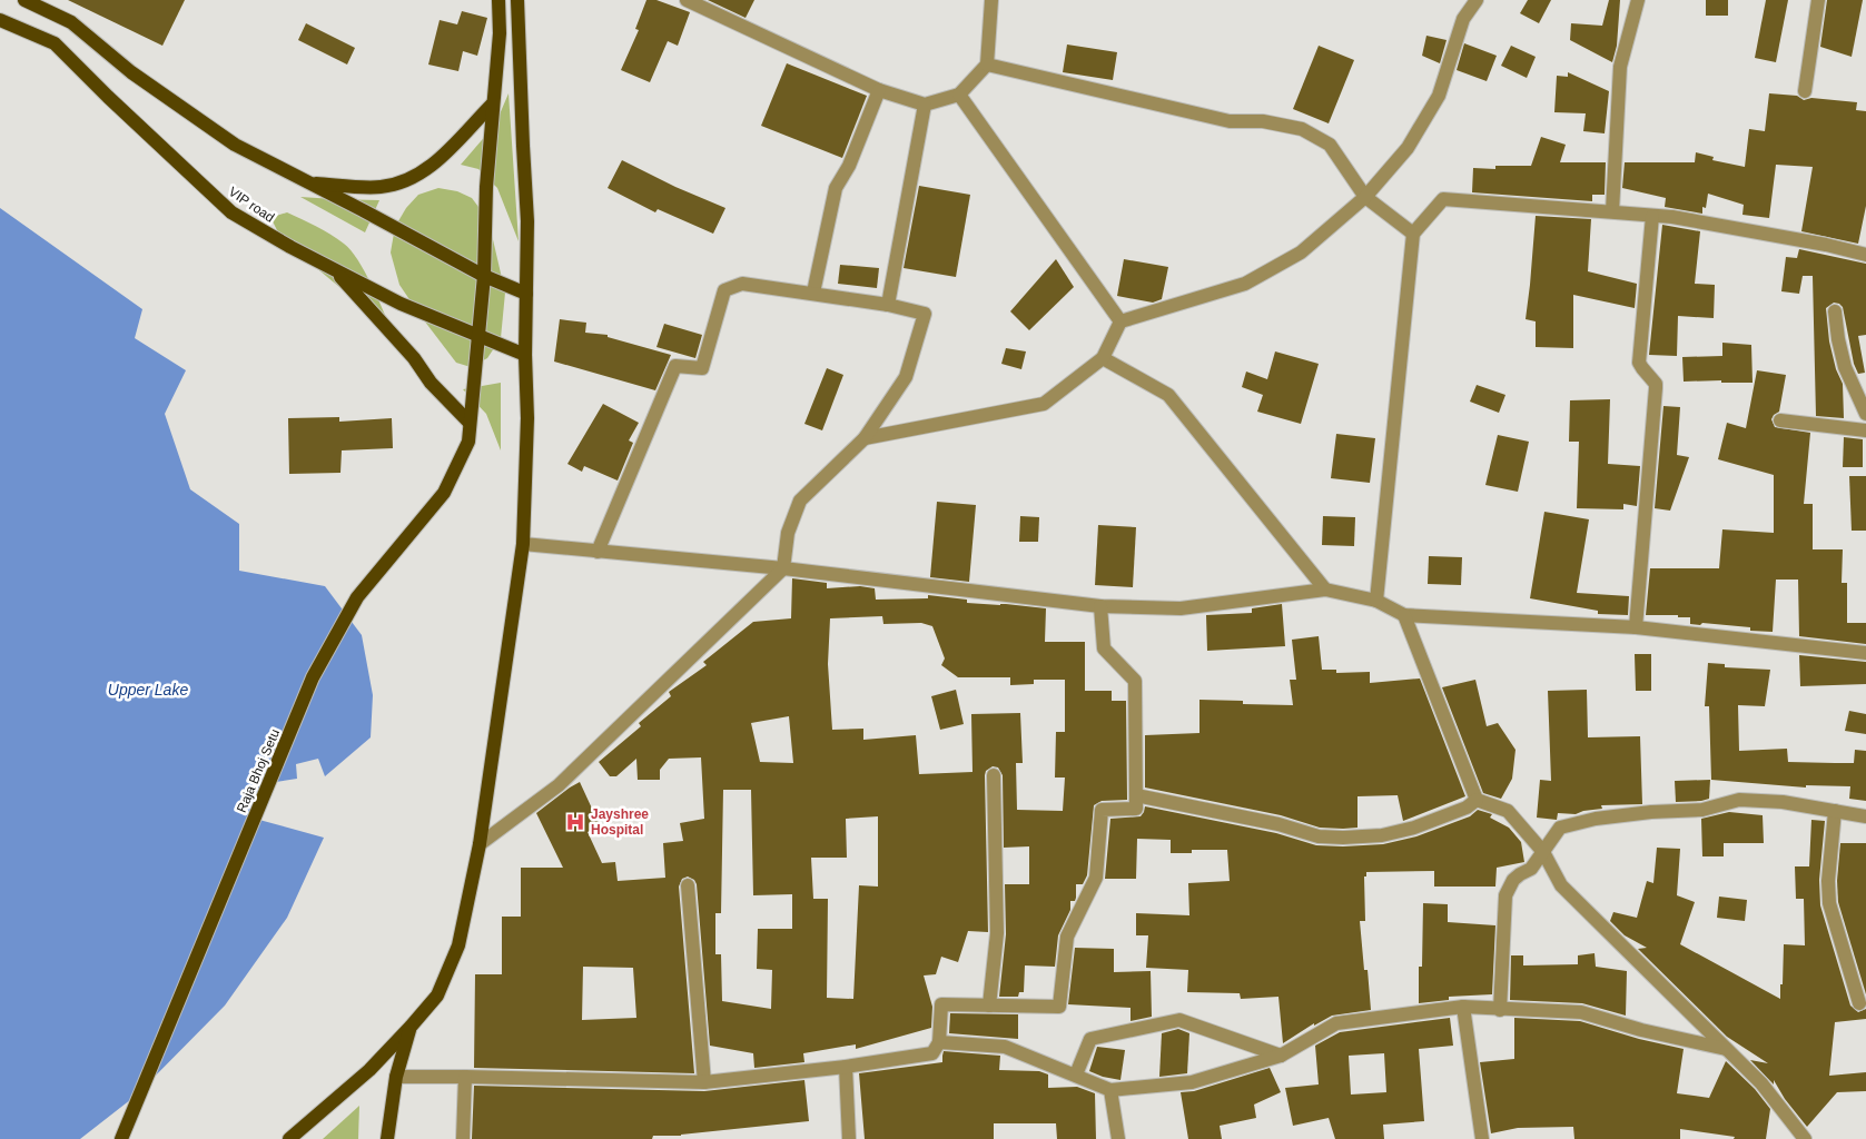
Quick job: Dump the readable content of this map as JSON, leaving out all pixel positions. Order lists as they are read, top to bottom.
{
  "streets": {
    "main road": ["VIP road", "Raja Bhoj Setu"]
  },
  "water": ["Upper Lake"],
  "places": {
    "hospital": ["Jayshree Hospital"]
  }
}
